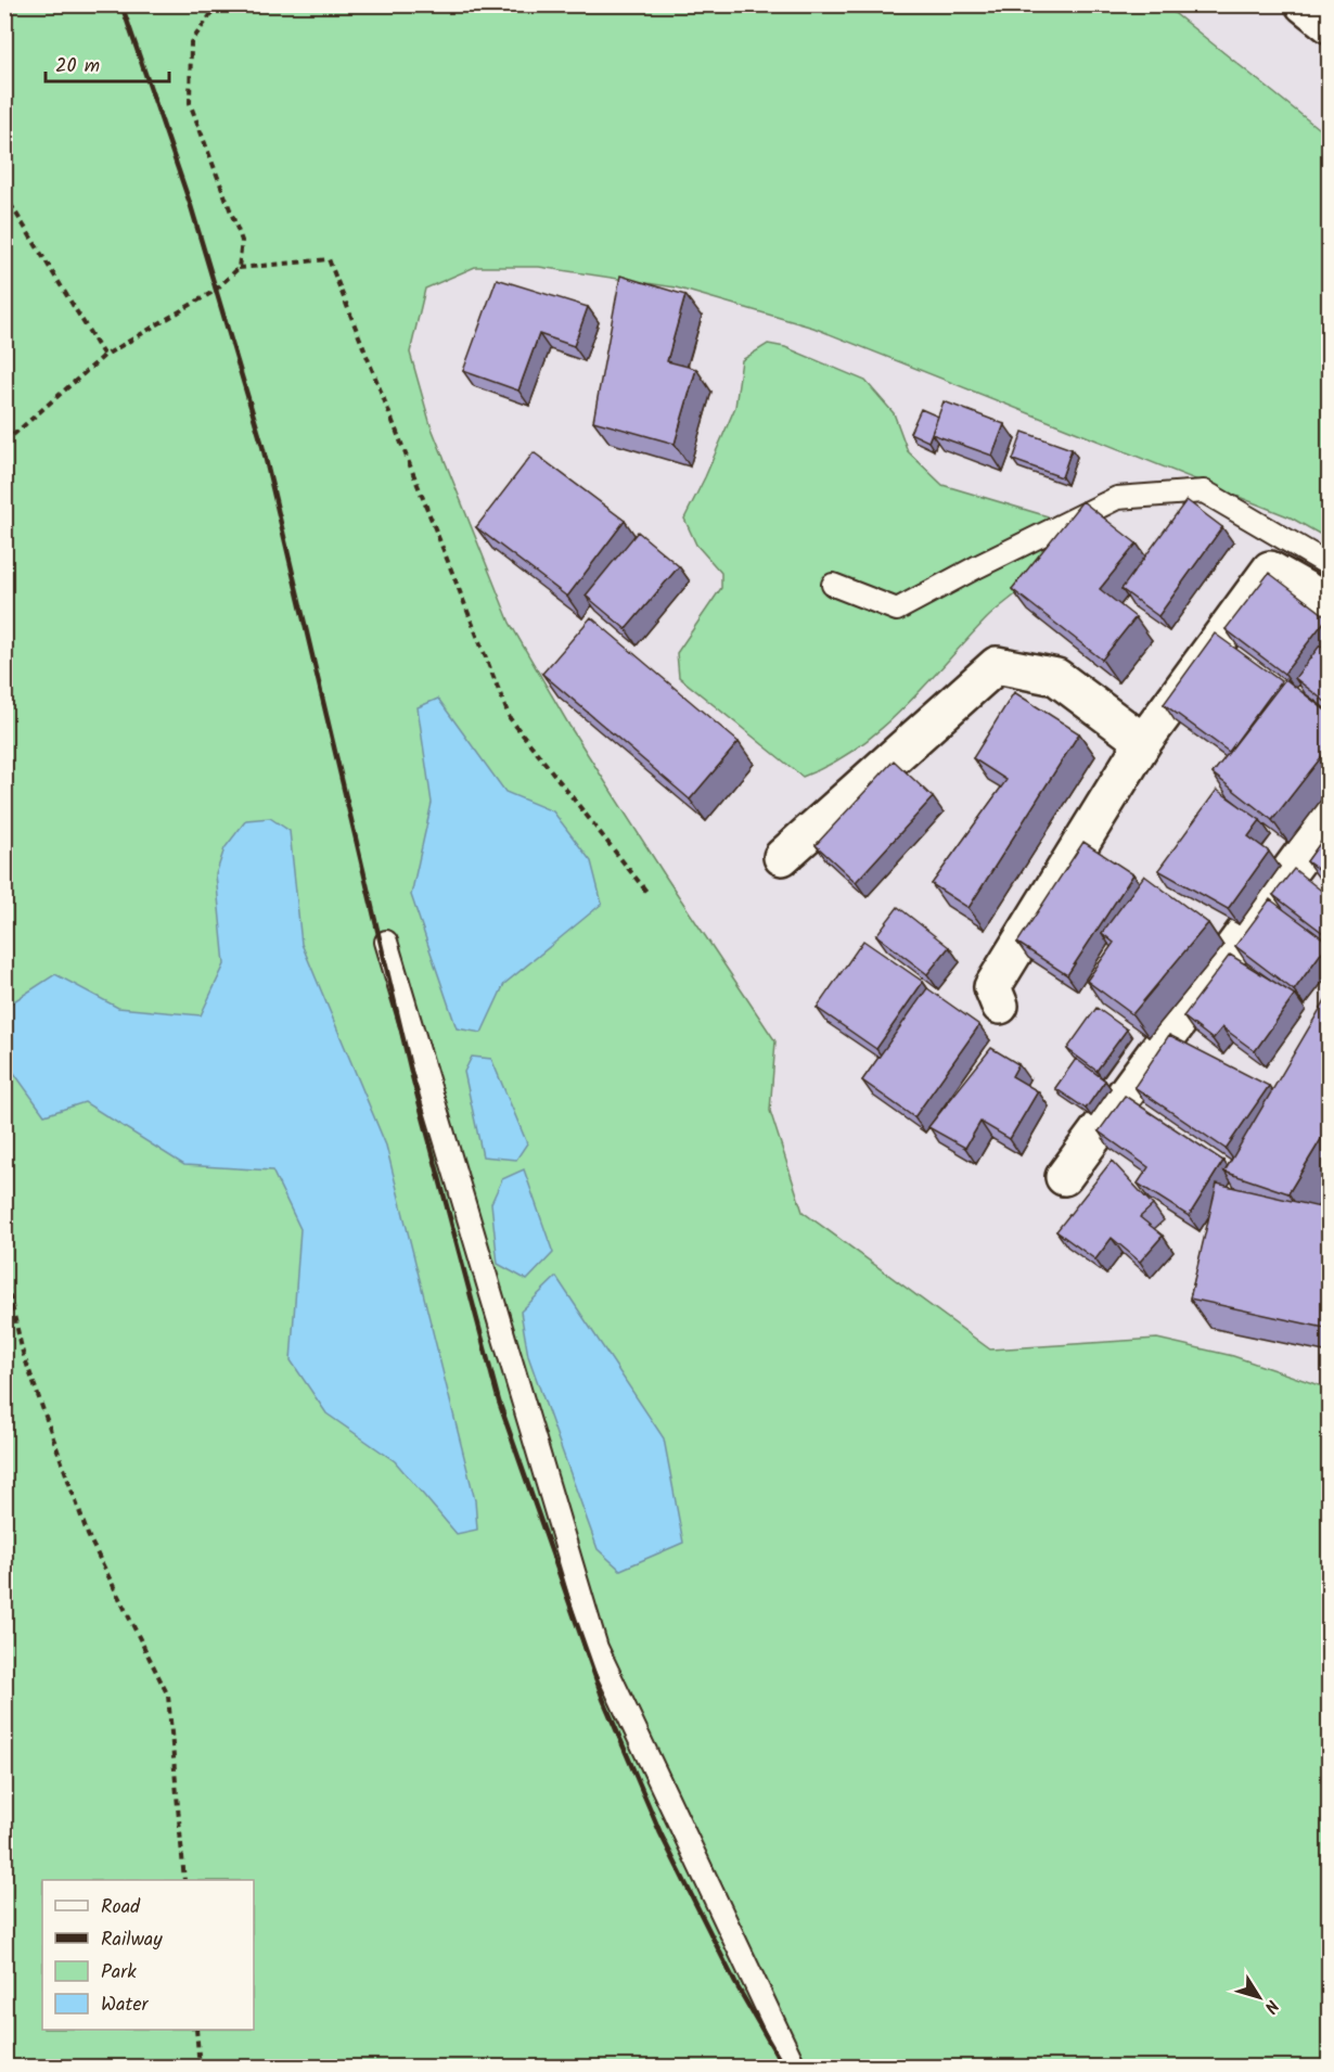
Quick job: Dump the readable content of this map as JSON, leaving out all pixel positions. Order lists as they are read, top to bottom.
{
  "legend": [
    "Road",
    "Railway",
    "Park",
    "Water"
  ],
  "scale_bar": "20 m",
  "north": "bottom right"
}
